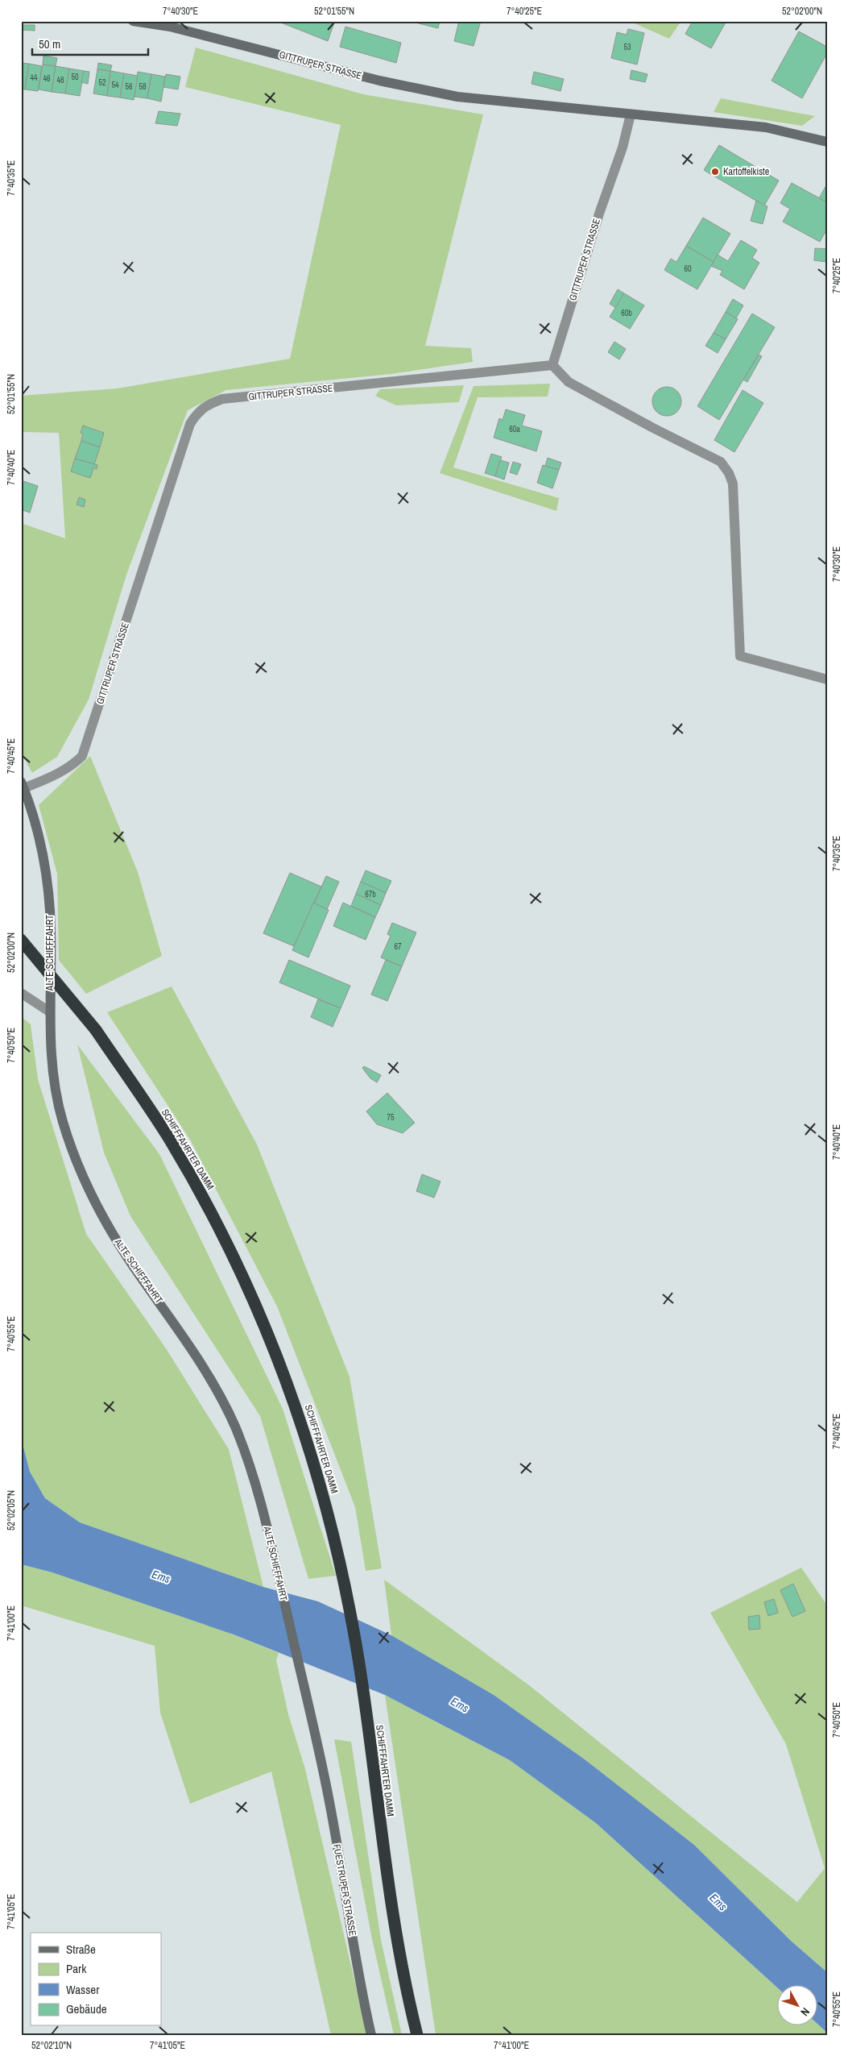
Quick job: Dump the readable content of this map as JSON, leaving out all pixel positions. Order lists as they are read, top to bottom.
{
  "streets": {
    "highway": ["SCHIFFFAHRTER DAMM"],
    "street": ["GITTRUPER STRASSE", "ALTE SCHIFFFAHRT", "FUESTRUPER STRASSE"]
  },
  "crossings": [
    ["GITTRUPER STRASSE", "ALTE SCHIFFFAHRT"],
    ["ALTE SCHIFFFAHRT", "FUESTRUPER STRASSE"]
  ],
  "water": ["Ems"],
  "places": ["Kartoffelkiste"],
  "house_numbers": [
    "53",
    "50",
    "44",
    "46",
    "48",
    "52",
    "54",
    "56",
    "58",
    "60",
    "60b",
    "60a",
    "67b",
    "67",
    "75"
  ],
  "legend": [
    "Straße",
    "Park",
    "Wasser",
    "Gebäude"
  ],
  "scale_bar": "50 m",
  "north": "bottom right",
  "coordinates": [
    "7°40'30\"E",
    "52°01'55\"N",
    "7°40'25\"E",
    "52°02'00\"N",
    "7°40'35\"E",
    "7°40'40\"E",
    "7°40'45\"E",
    "7°40'50\"E",
    "7°40'55\"E",
    "52°02'05\"N",
    "7°41'00\"E",
    "7°41'05\"E",
    "52°02'10\"N"
  ]
}
